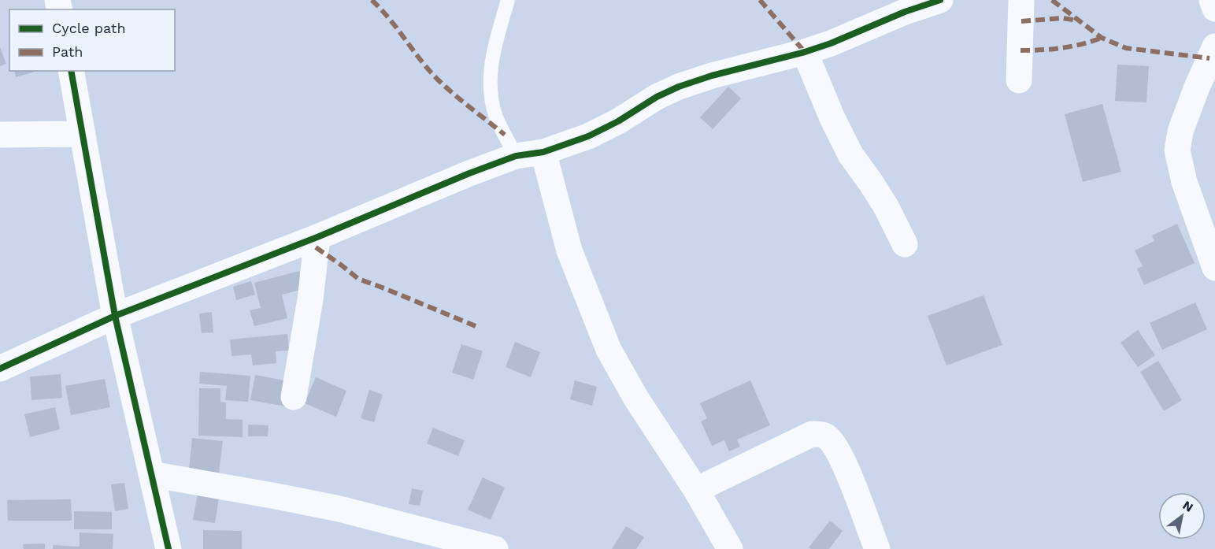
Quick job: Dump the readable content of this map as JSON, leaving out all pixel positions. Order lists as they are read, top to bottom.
{
  "legend": ["Cycle path", "Path"],
  "north": "top right"
}
